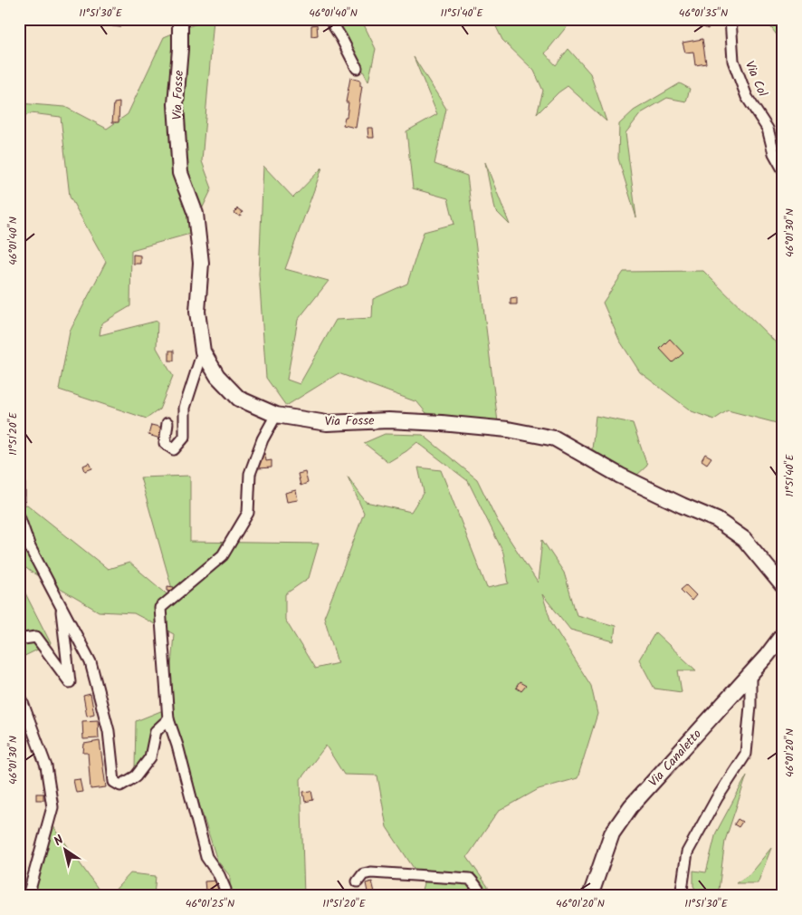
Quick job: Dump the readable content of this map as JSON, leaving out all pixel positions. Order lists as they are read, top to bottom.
{
  "streets": {
    "street": ["Via Col", "Via Fosse", "Via Canaletto"]
  },
  "north": "top left",
  "coordinates": [
    "11°51'30\"E",
    "46°01'40\"N",
    "11°51'40\"E",
    "46°01'35\"N",
    "46°01'30\"N",
    "11°51'20\"E",
    "46°01'20\"N",
    "46°01'25\"N"
  ]
}
